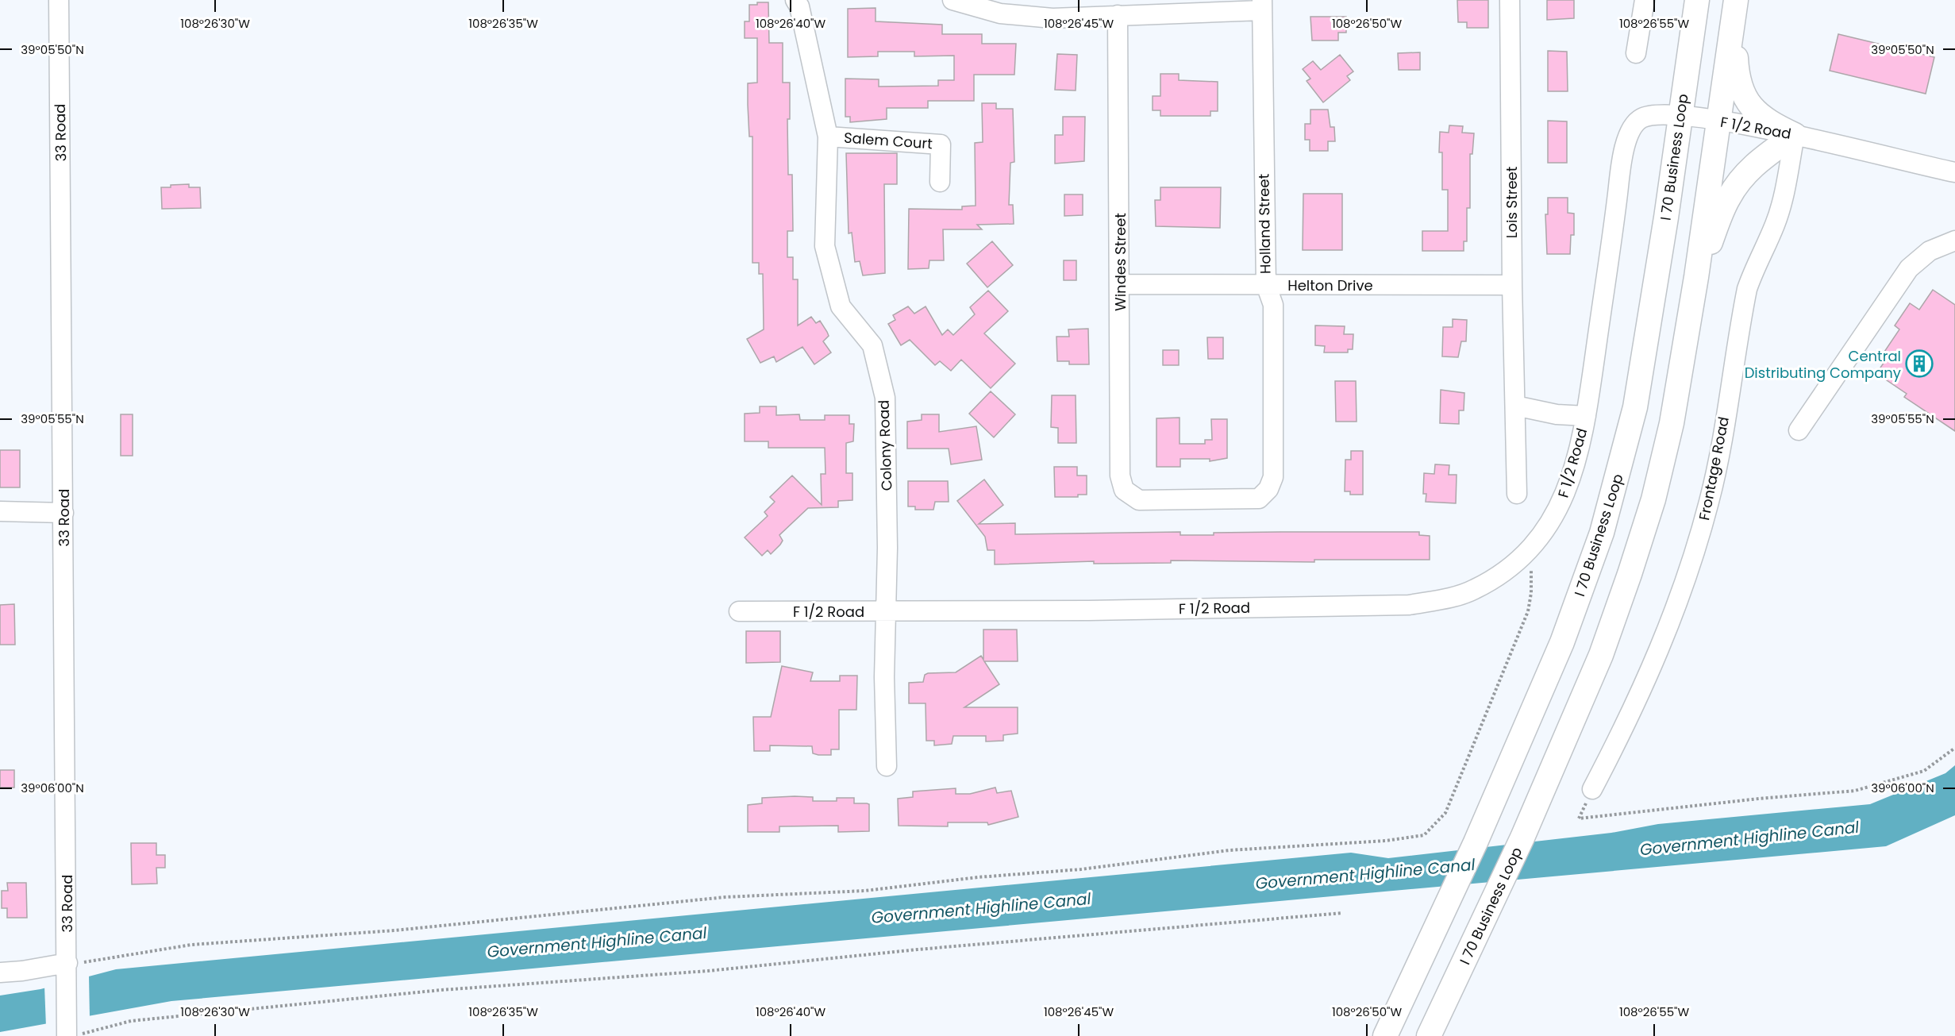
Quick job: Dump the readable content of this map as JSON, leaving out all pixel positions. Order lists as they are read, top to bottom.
{
  "streets": {
    "main road": ["I 70 Business Loop"],
    "street": [
      "F 1/2 Road",
      "33 Road",
      "Salem Court",
      "Lois Street",
      "Holland Street",
      "Windes Street",
      "Helton Drive",
      "Colony Road",
      "Frontage Road"
    ]
  },
  "crossings": [
    ["F 1/2 Road", "I 70 Business Loop"],
    ["F 1/2 Road", "Colony Road"],
    ["F 1/2 Road", "Frontage Road"],
    ["Salem Court", "Colony Road"],
    ["Lois Street", "Helton Drive"],
    ["Holland Street", "Windes Street"],
    ["Holland Street", "Helton Drive"],
    ["Windes Street", "Helton Drive"]
  ],
  "water": ["Government Highline Canal"],
  "places": {
    "building": ["Central Distributing Company"]
  },
  "coordinates": [
    "108°26'30\"W",
    "108°26'35\"W",
    "108°26'40\"W",
    "108°26'45\"W",
    "108°26'50\"W",
    "108°26'55\"W",
    "39°05'50\"N",
    "39°05'55\"N",
    "39°06'00\"N"
  ]
}
